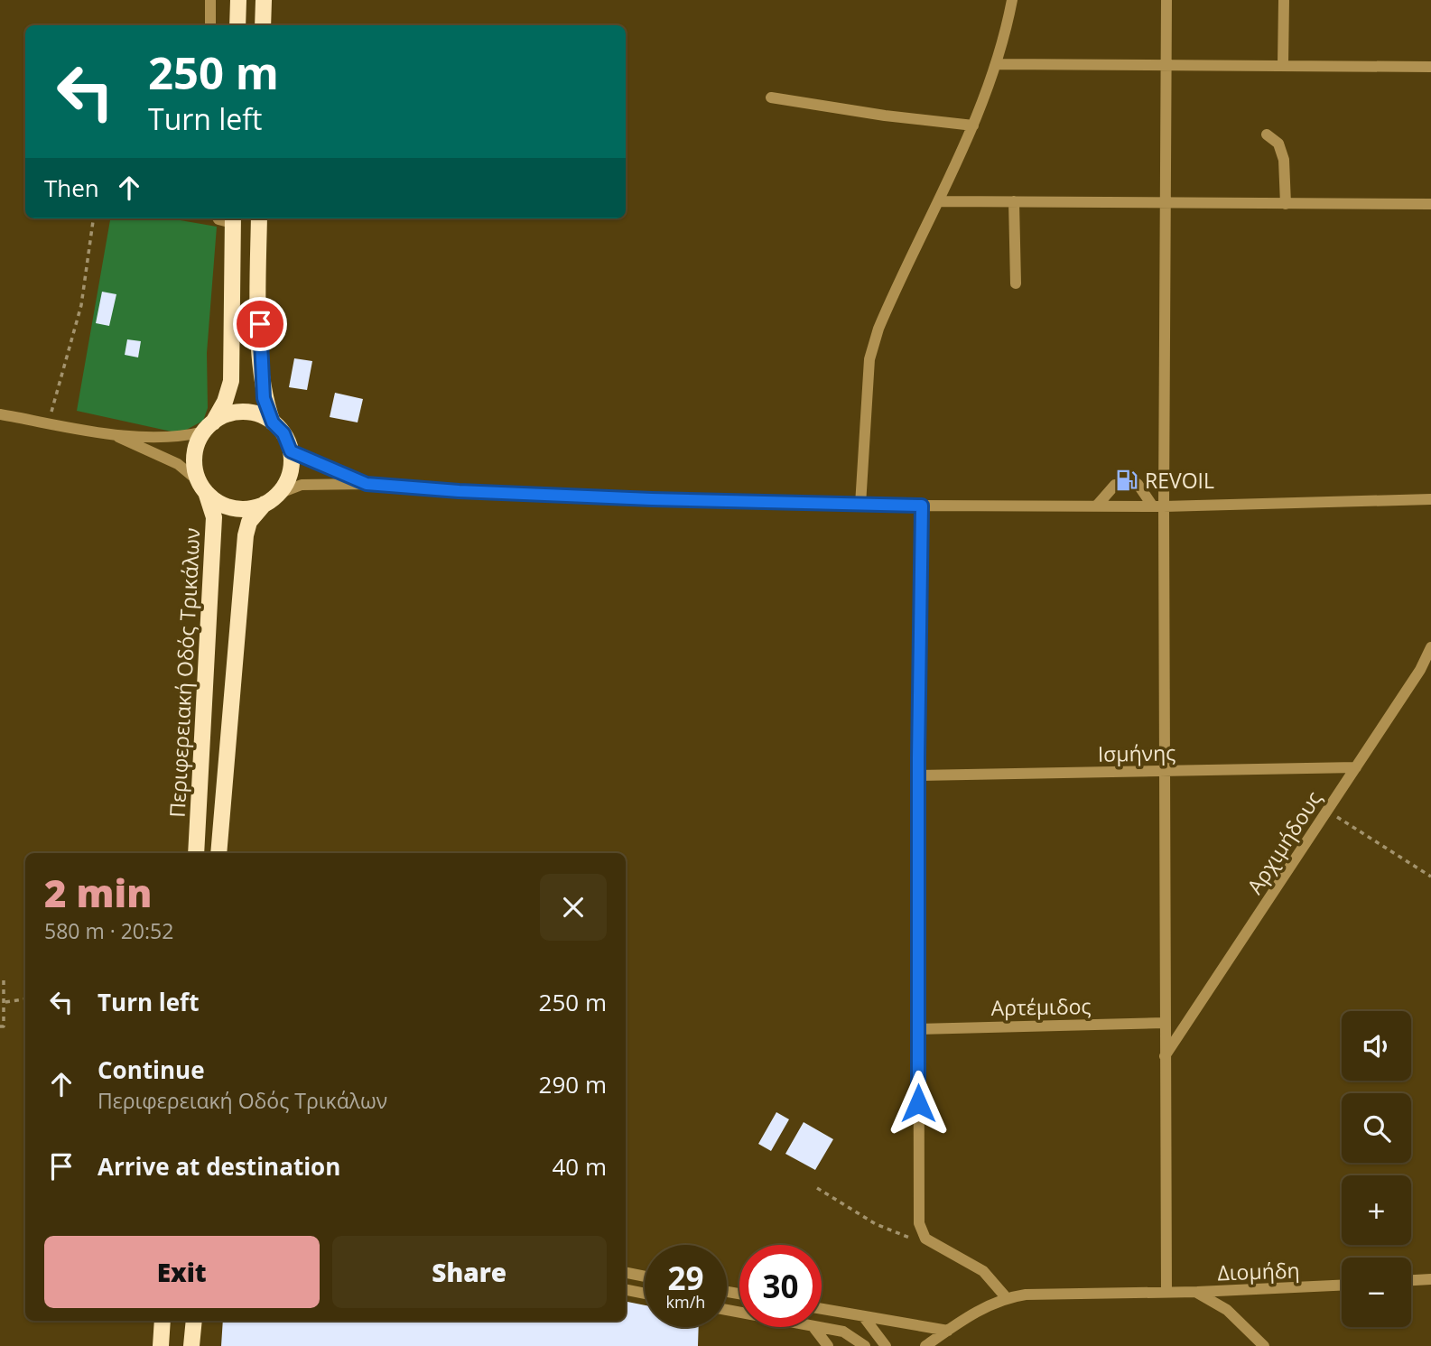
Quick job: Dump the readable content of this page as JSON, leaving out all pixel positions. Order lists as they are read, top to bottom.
{
  "streets": {
    "main road": ["Περιφερειακή Οδός Τρικάλων"],
    "street": [
      "Ισμήνης",
      "Αρχιμήδους",
      "Αρτέμιδος",
      "Διομήδη"
    ]
  },
  "crossings": [
    ["Ισμήνης", "Αρχιμήδους"]
  ],
  "places": {
    "fuel station": ["REVOIL"]
  },
  "page": {
    "turn": ["250 m", "Turn left"],
    "then": "Then",
    "heading": ["2 min", "580 m · 20:52"],
    "list": [
      {
        "name": "Turn left",
        "value": "250 m"
      },
      {
        "name": "Continue",
        "note": "Περιφερειακή Οδός Τρικάλων",
        "value": "290 m"
      },
      {
        "name": "Arrive at destination",
        "value": "40 m"
      }
    ],
    "map_buttons": ["+", "−"],
    "buttons": ["Exit", "Share"],
    "speed": "29 km/h",
    "limit": "30"
  }
}
